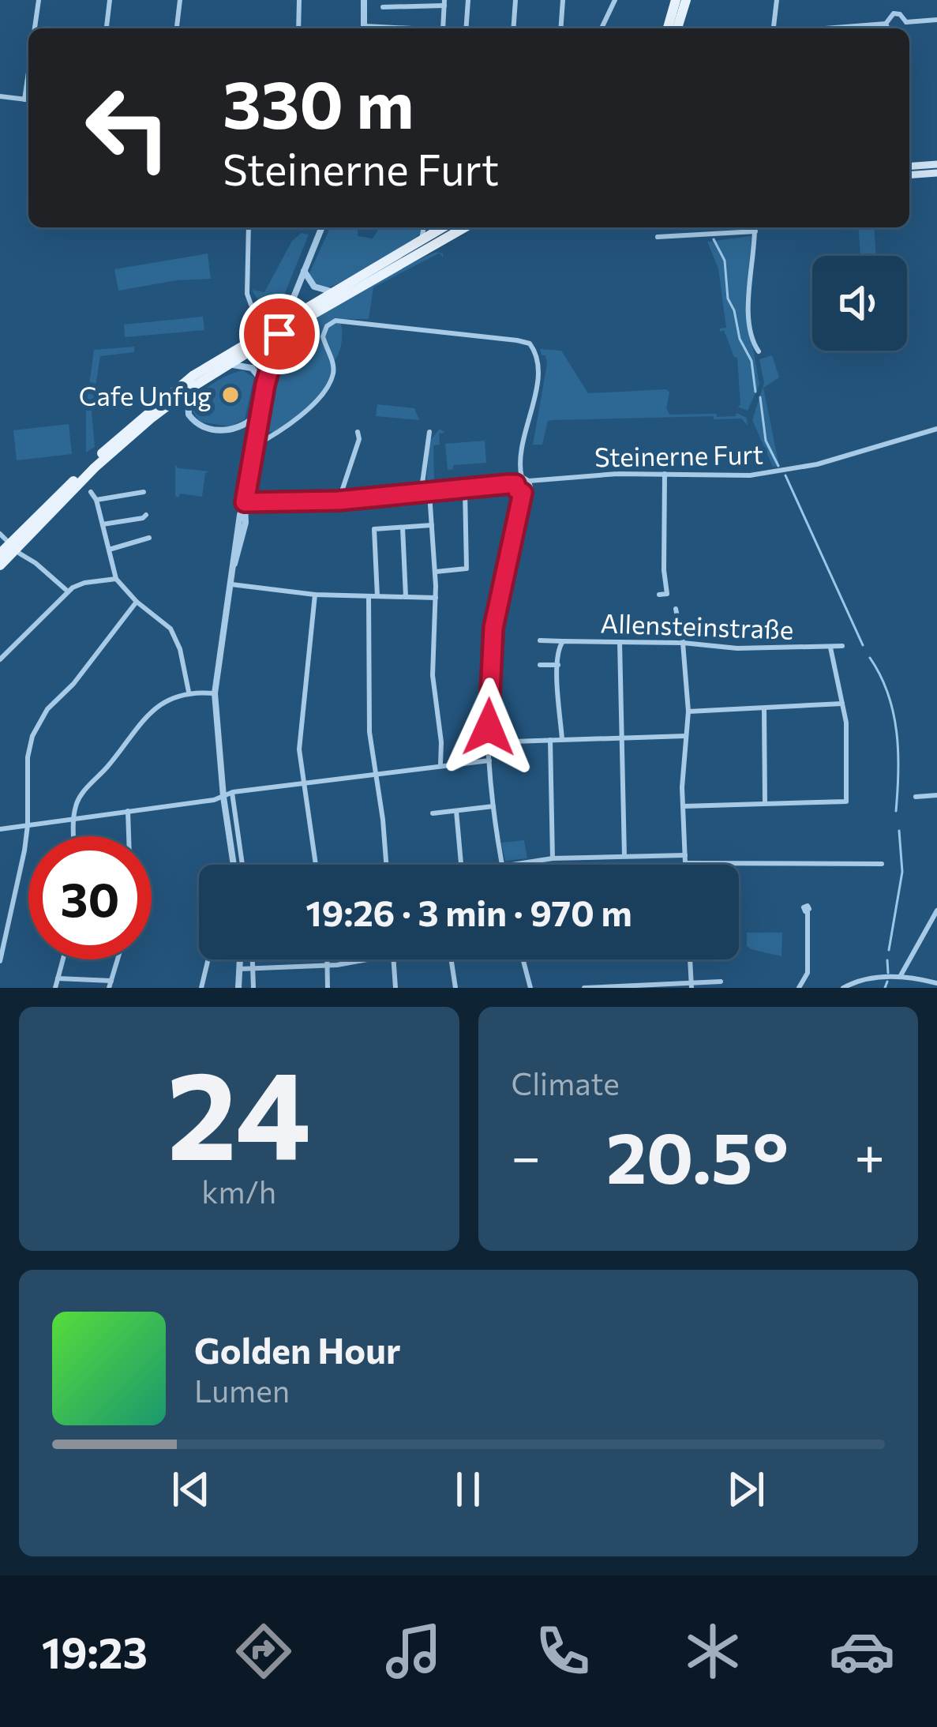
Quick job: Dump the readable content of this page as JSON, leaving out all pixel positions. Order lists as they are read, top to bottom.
{
  "streets": {
    "street": ["Steinerne Furt", "Allensteinstraße"]
  },
  "places": ["Cafe Unfug"],
  "page": {
    "turn": ["330 m", "Steinerne Furt"],
    "limit": "30",
    "trip": "19:26 · 3 min · 970 m",
    "tile": [
      ["24", "km/h"],
      "Climate"
    ],
    "heat": ["−", "20.5°", "+"],
    "song": ["Golden Hour", "Lumen"],
    "tabs": "19:23"
  }
}
